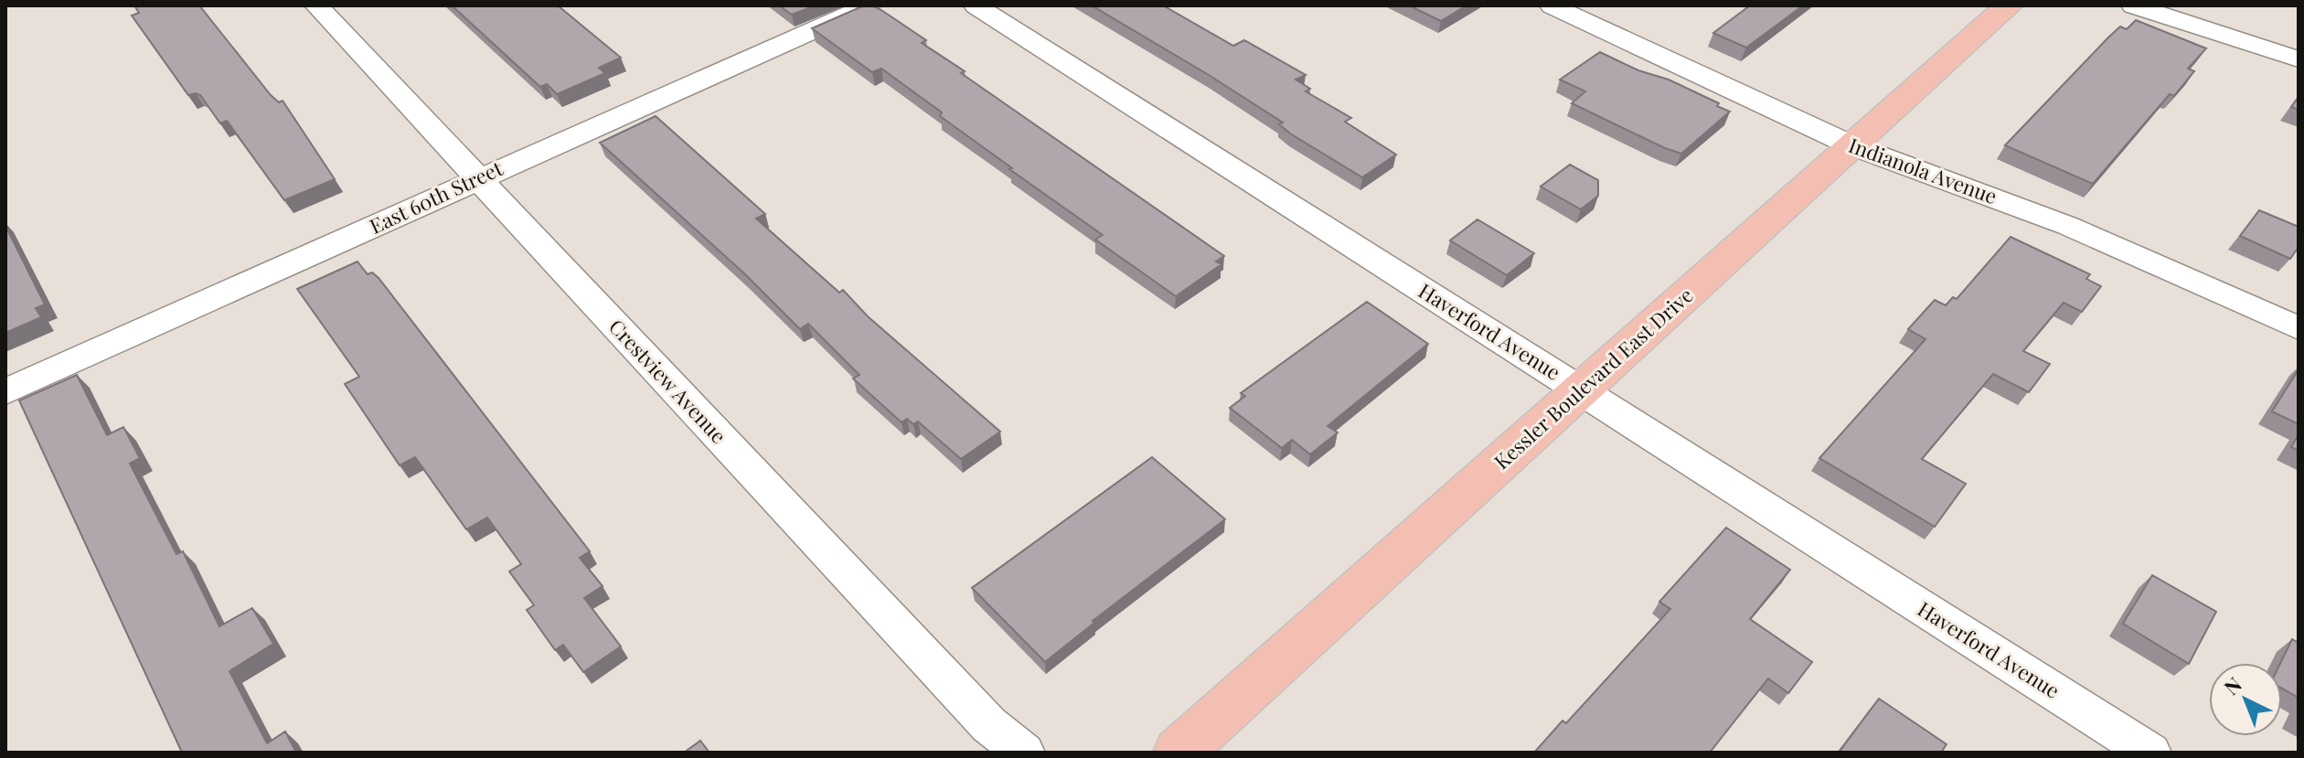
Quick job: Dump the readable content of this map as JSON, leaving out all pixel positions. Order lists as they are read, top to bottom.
{
  "streets": {
    "main road": ["Kessler Boulevard East Drive"],
    "street": [
      "Indianola Avenue",
      "East 60th Street",
      "Haverford Avenue",
      "Crestview Avenue"
    ]
  },
  "crossings": [
    ["Indianola Avenue", "Kessler Boulevard East Drive"],
    ["East 60th Street", "Crestview Avenue"],
    ["Haverford Avenue", "Kessler Boulevard East Drive"]
  ],
  "north": "top left"
}
